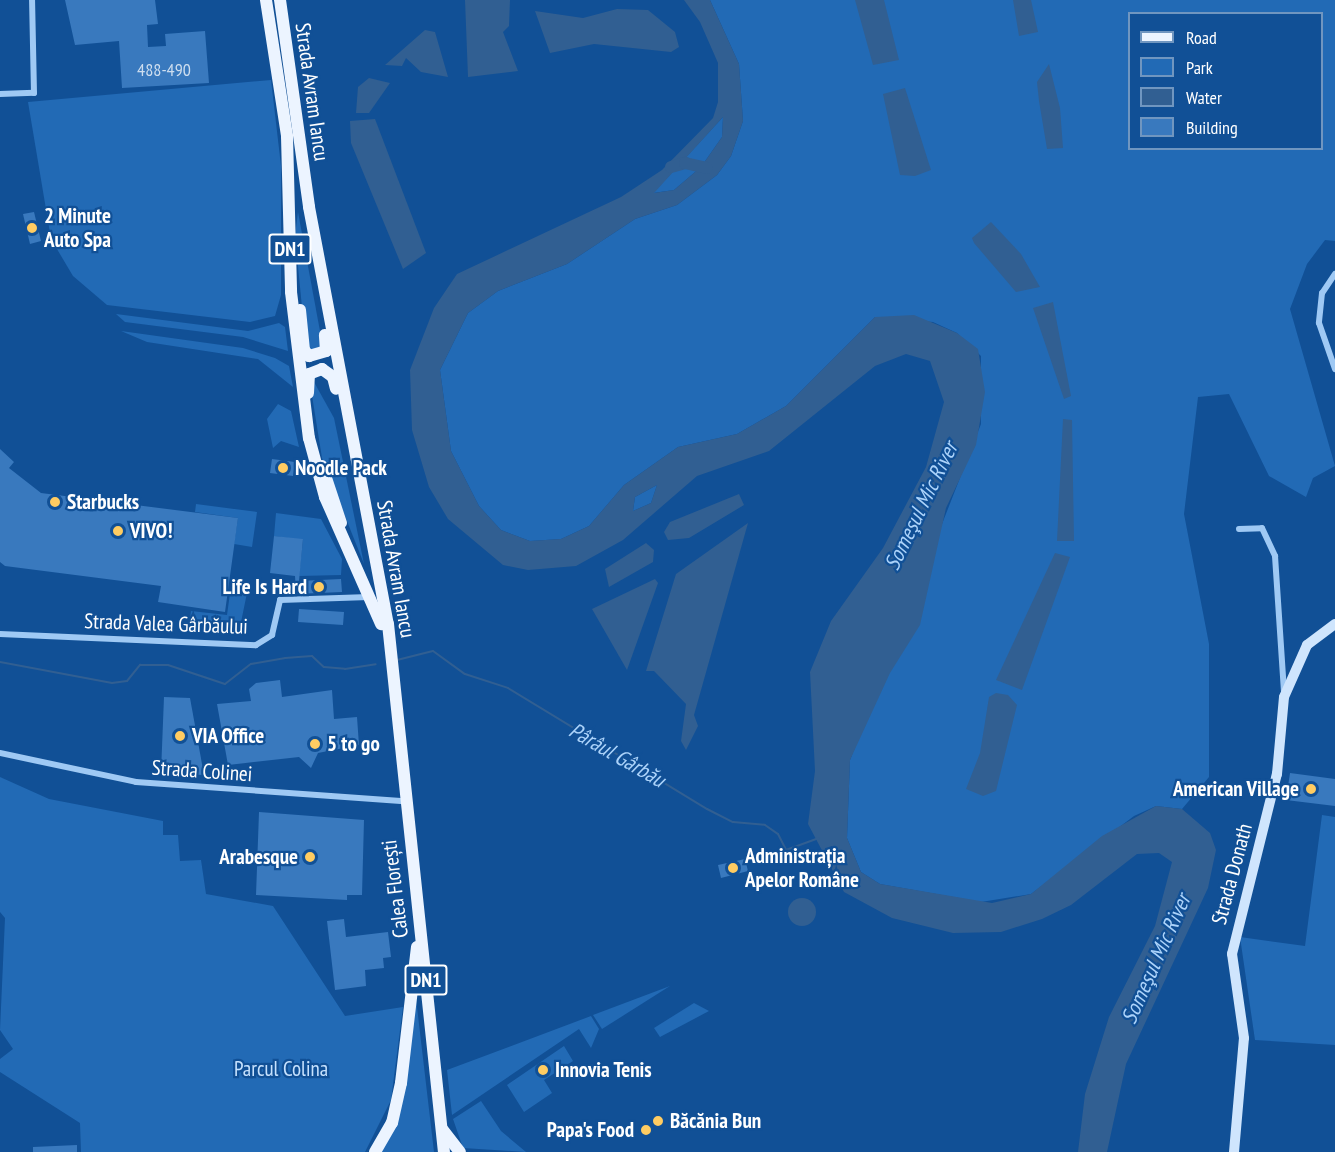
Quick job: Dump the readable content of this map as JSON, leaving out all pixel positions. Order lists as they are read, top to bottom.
{
  "streets": {
    "main road": ["Strada Avram Iancu", "DN1", "Calea Florești"],
    "street": ["Strada Valea Gârbăului", "Strada Colinei", "Strada Donath"]
  },
  "crossings": [
    ["Strada Avram Iancu", "Strada Valea Gârbăului"],
    ["Strada Avram Iancu", "Calea Florești"],
    ["Strada Colinei", "Calea Florești"]
  ],
  "water": ["Someşul Mic River", "Pârâul Gârbău"],
  "parks": ["Parcul Colina"],
  "places": [
    "2 Minute Auto Spa",
    "Noodle Pack",
    "Starbucks",
    "VIVO!",
    "Life Is Hard",
    "VIA Office",
    "5 to go",
    "American Village",
    "Arabesque",
    "Administrația Apelor Române",
    "Innovia Tenis",
    "Băcănia Bun",
    "Papa's Food"
  ],
  "house_numbers": ["488-490"],
  "legend": [
    "Road",
    "Park",
    "Water",
    "Building"
  ]
}
